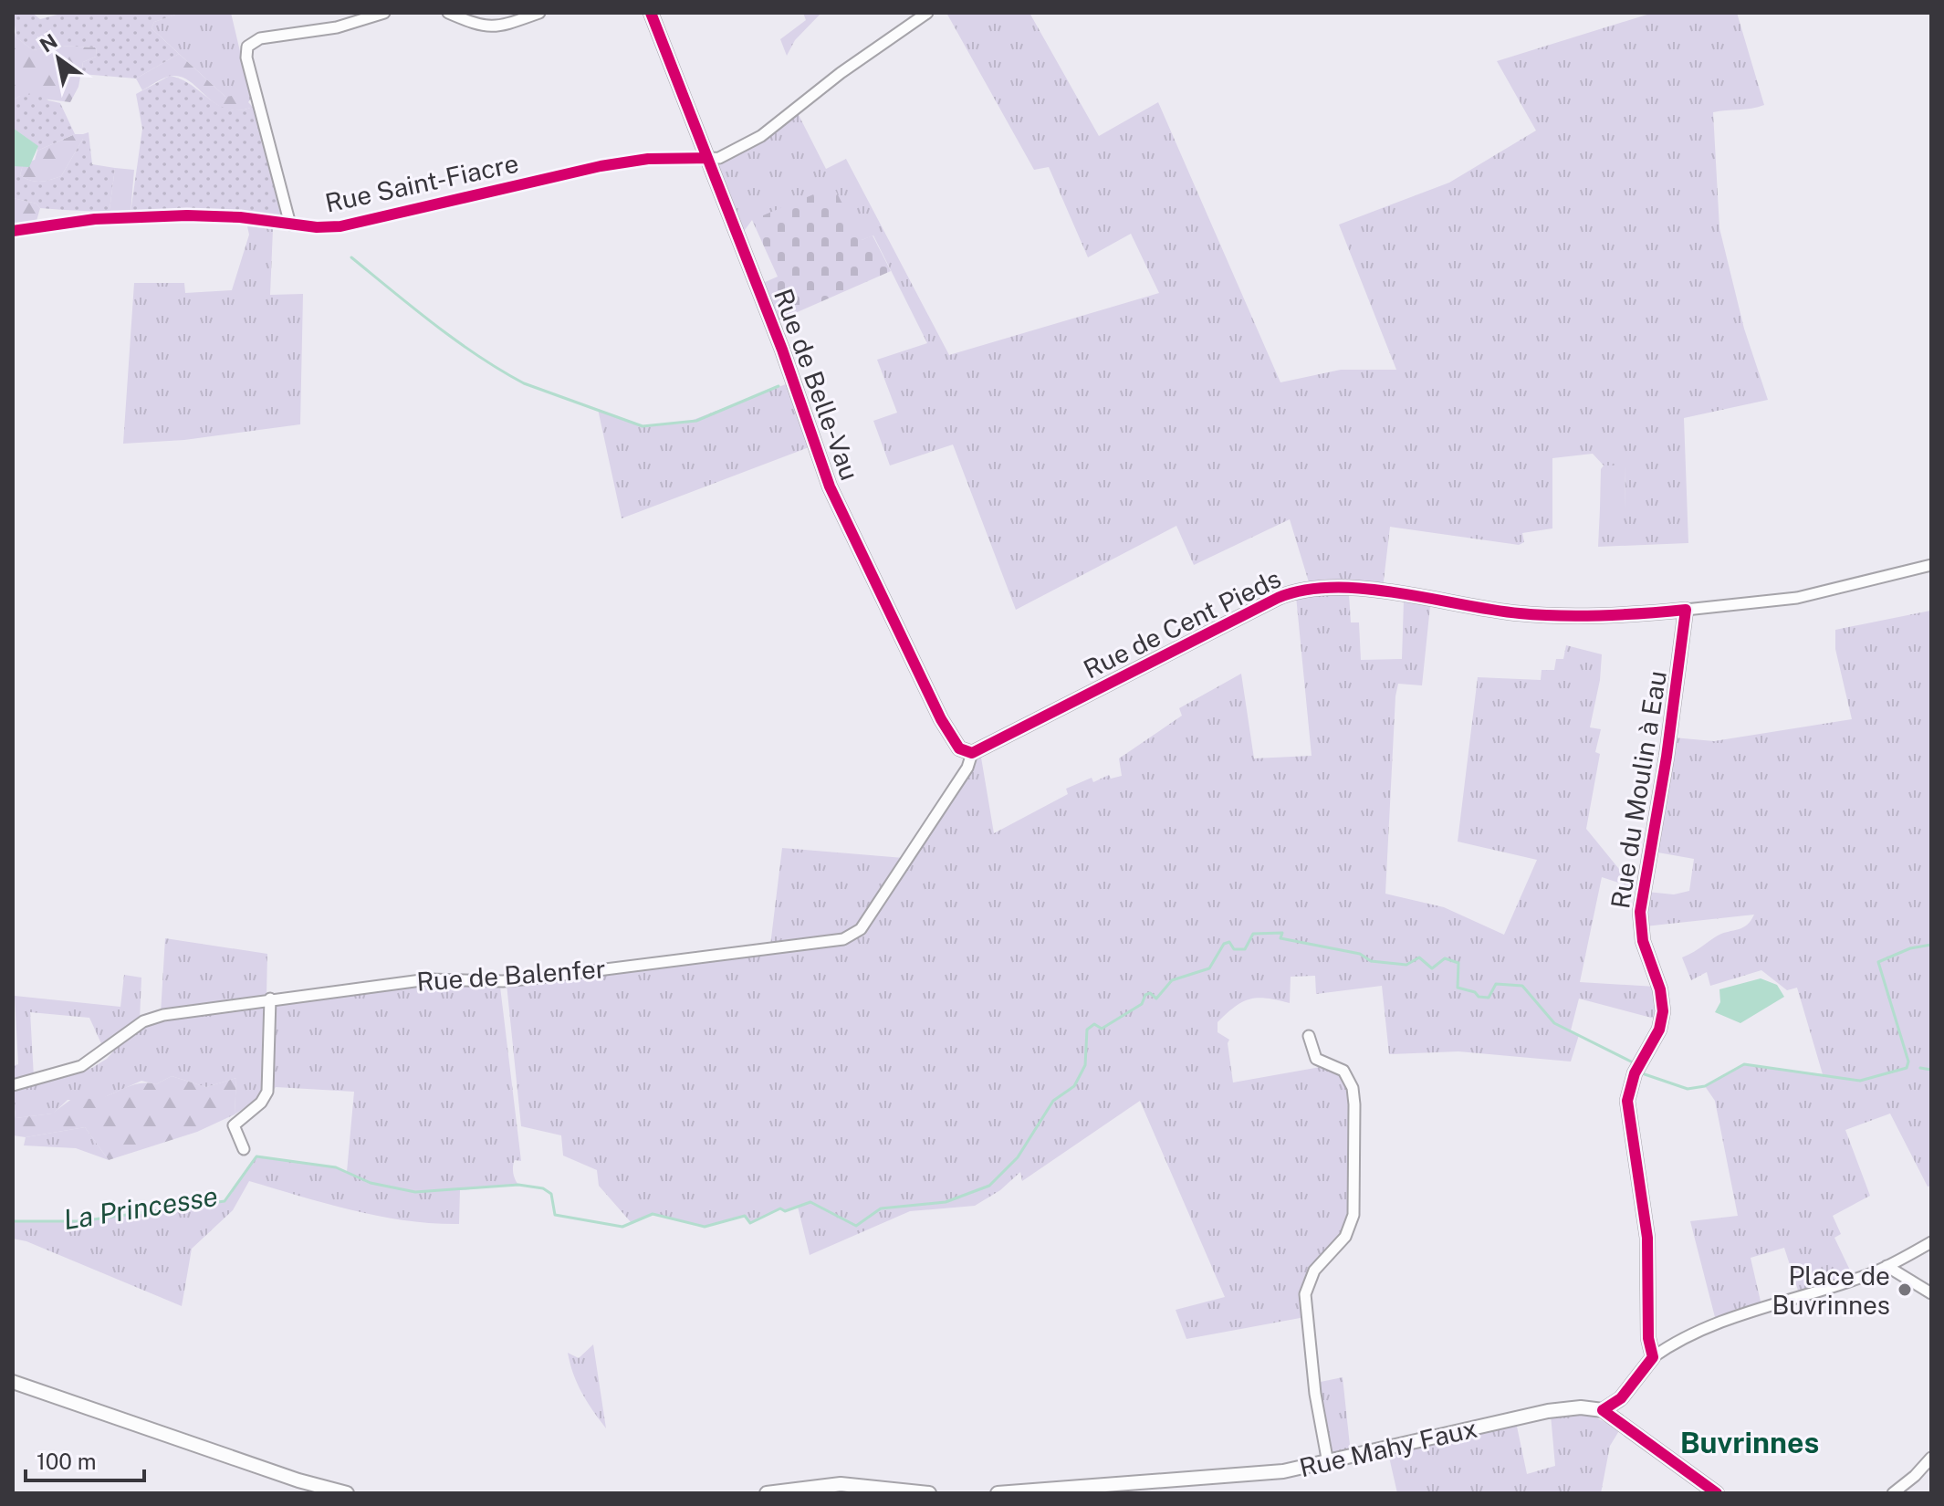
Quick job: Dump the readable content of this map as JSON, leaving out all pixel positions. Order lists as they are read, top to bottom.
{
  "streets": {
    "street": [
      "Rue Saint-Fiacre",
      "Rue de Belle-Vau",
      "Rue de Cent Pieds",
      "Rue du Moulin à Eau",
      "Rue de Balenfer",
      "Rue Mahy Faux"
    ]
  },
  "crossings": [
    ["Rue Saint-Fiacre", "Rue de Belle-Vau"],
    ["Rue de Belle-Vau", "Rue de Cent Pieds"],
    ["Rue de Belle-Vau", "Rue de Balenfer"],
    ["Rue de Cent Pieds", "Rue du Moulin à Eau"],
    ["Rue de Cent Pieds", "Rue de Balenfer"]
  ],
  "districts": ["Buvrinnes"],
  "water": ["La Princesse"],
  "places": ["Place de Buvrinnes"],
  "scale_bar": "100 m",
  "north": "top left"
}
